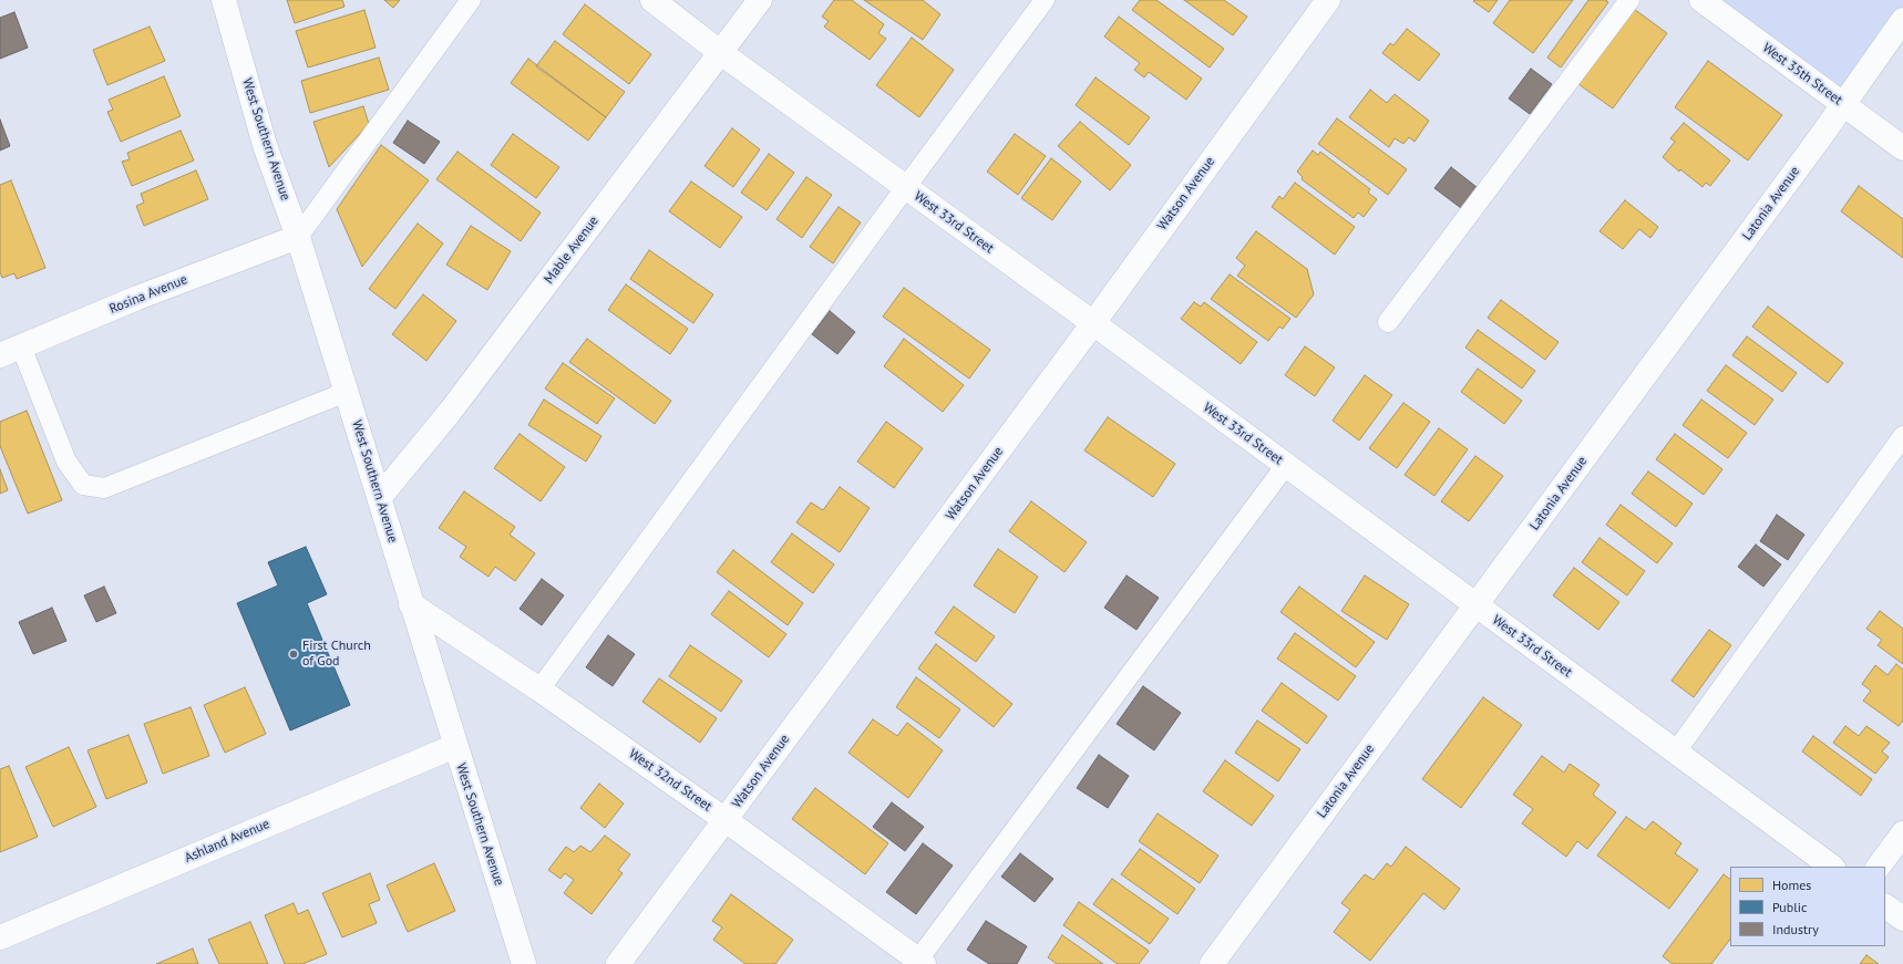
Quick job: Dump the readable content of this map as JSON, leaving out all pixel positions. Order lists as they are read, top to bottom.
{
  "streets": {
    "street": [
      "West 35th Street",
      "West Southern Avenue",
      "Watson Avenue",
      "Latonia Avenue",
      "West 33rd Street",
      "Mable Avenue",
      "Rosina Avenue",
      "West 32nd Street",
      "Ashland Avenue"
    ]
  },
  "crossings": [
    ["West 35th Street", "Latonia Avenue"],
    ["West Southern Avenue", "Mable Avenue"],
    ["West Southern Avenue", "Rosina Avenue"],
    ["West Southern Avenue", "West 32nd Street"],
    ["West Southern Avenue", "Ashland Avenue"],
    ["Watson Avenue", "West 33rd Street"],
    ["Watson Avenue", "West 32nd Street"],
    ["Latonia Avenue", "West 33rd Street"],
    ["West 33rd Street", "Mable Avenue"]
  ],
  "places": ["First Church of God"],
  "legend": ["Homes", "Public", "Industry"]
}
